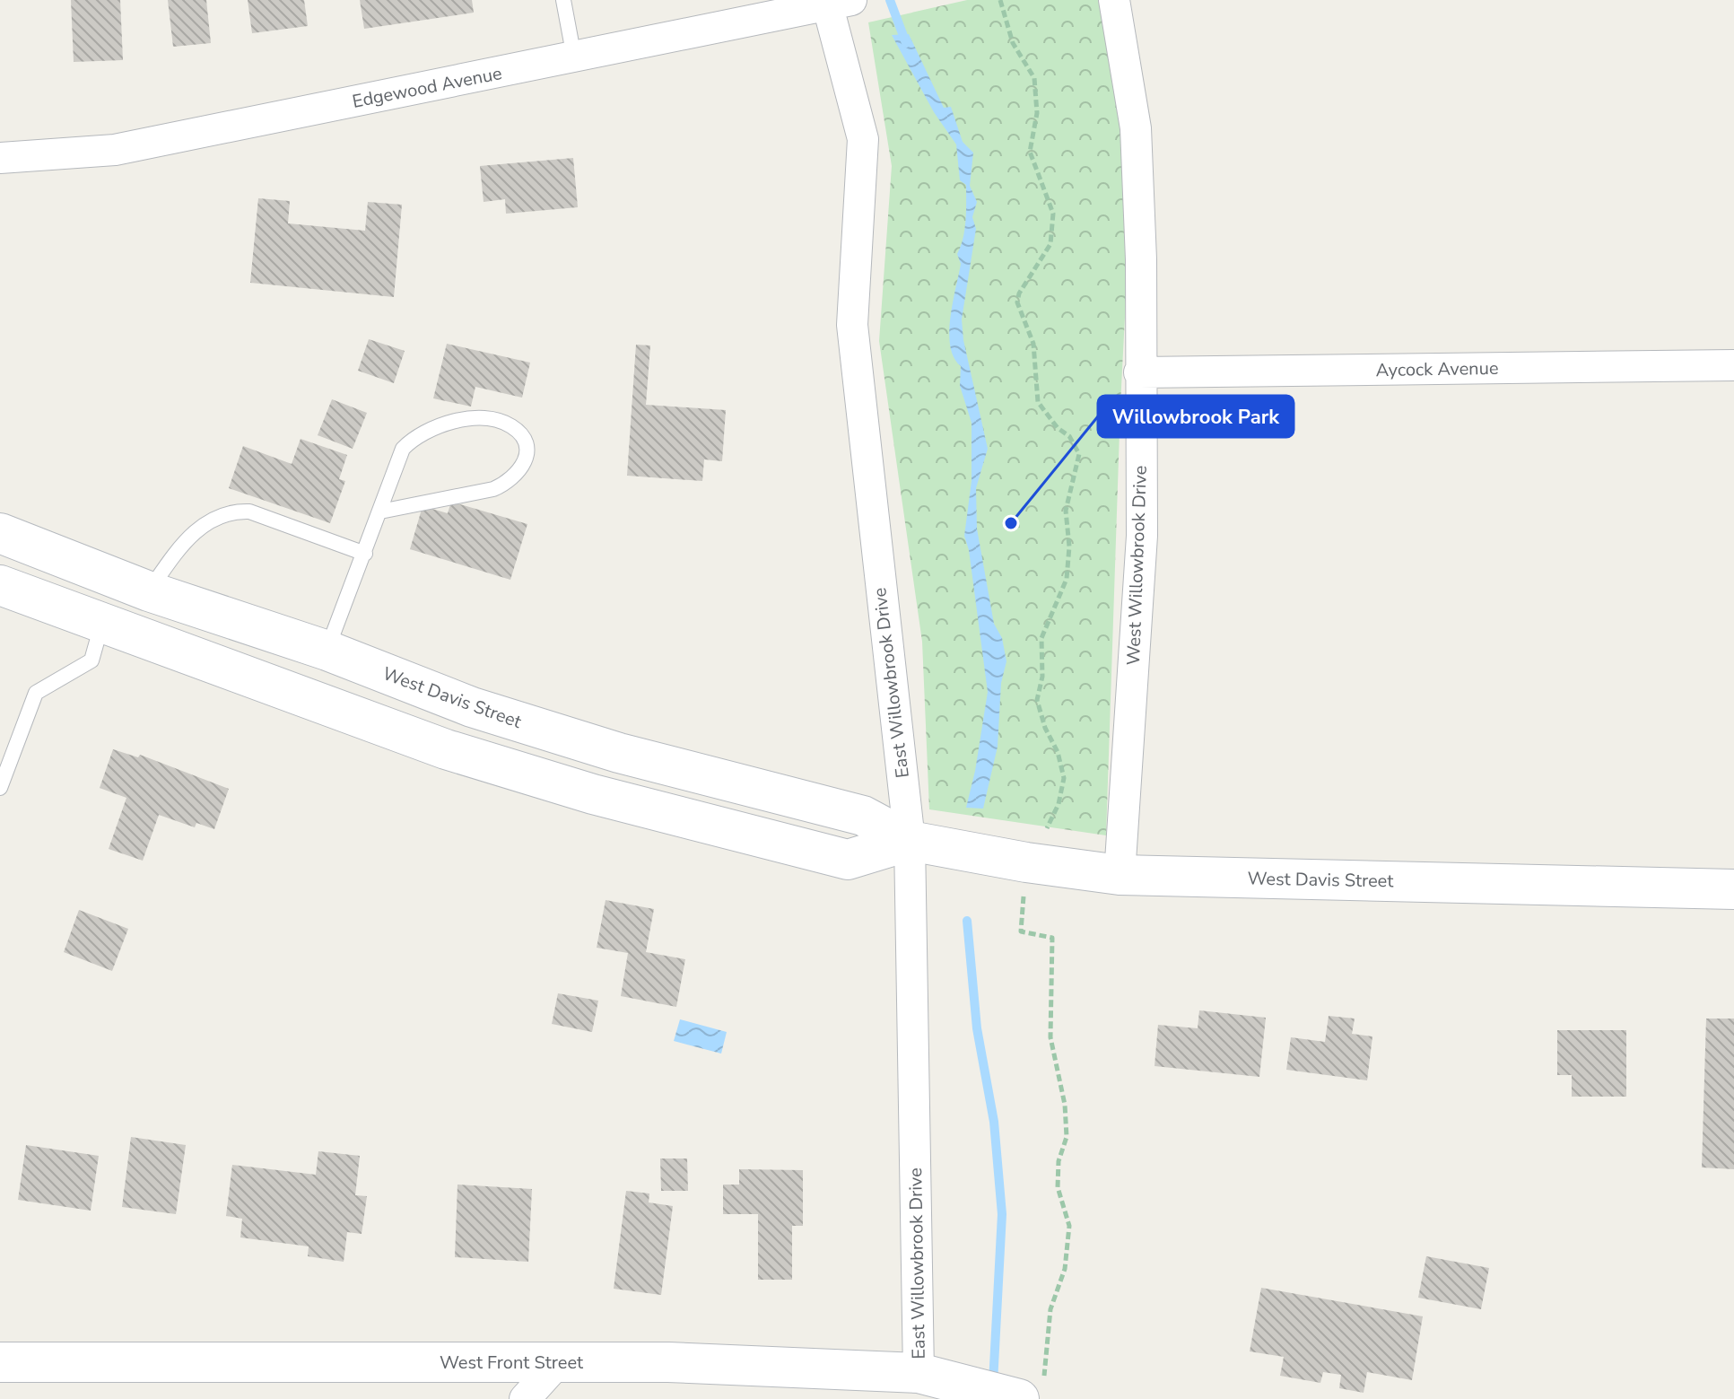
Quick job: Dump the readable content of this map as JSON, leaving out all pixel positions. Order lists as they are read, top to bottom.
{
  "streets": {
    "street": [
      "Edgewood Avenue",
      "Aycock Avenue",
      "West Willowbrook Drive",
      "East Willowbrook Drive",
      "West Davis Street",
      "West Front Street"
    ]
  },
  "crossings": [
    ["Edgewood Avenue", "East Willowbrook Drive"],
    ["Aycock Avenue", "West Willowbrook Drive"],
    ["West Willowbrook Drive", "West Davis Street"],
    ["East Willowbrook Drive", "West Davis Street"],
    ["East Willowbrook Drive", "West Front Street"]
  ],
  "places": ["Willowbrook Park"]
}
